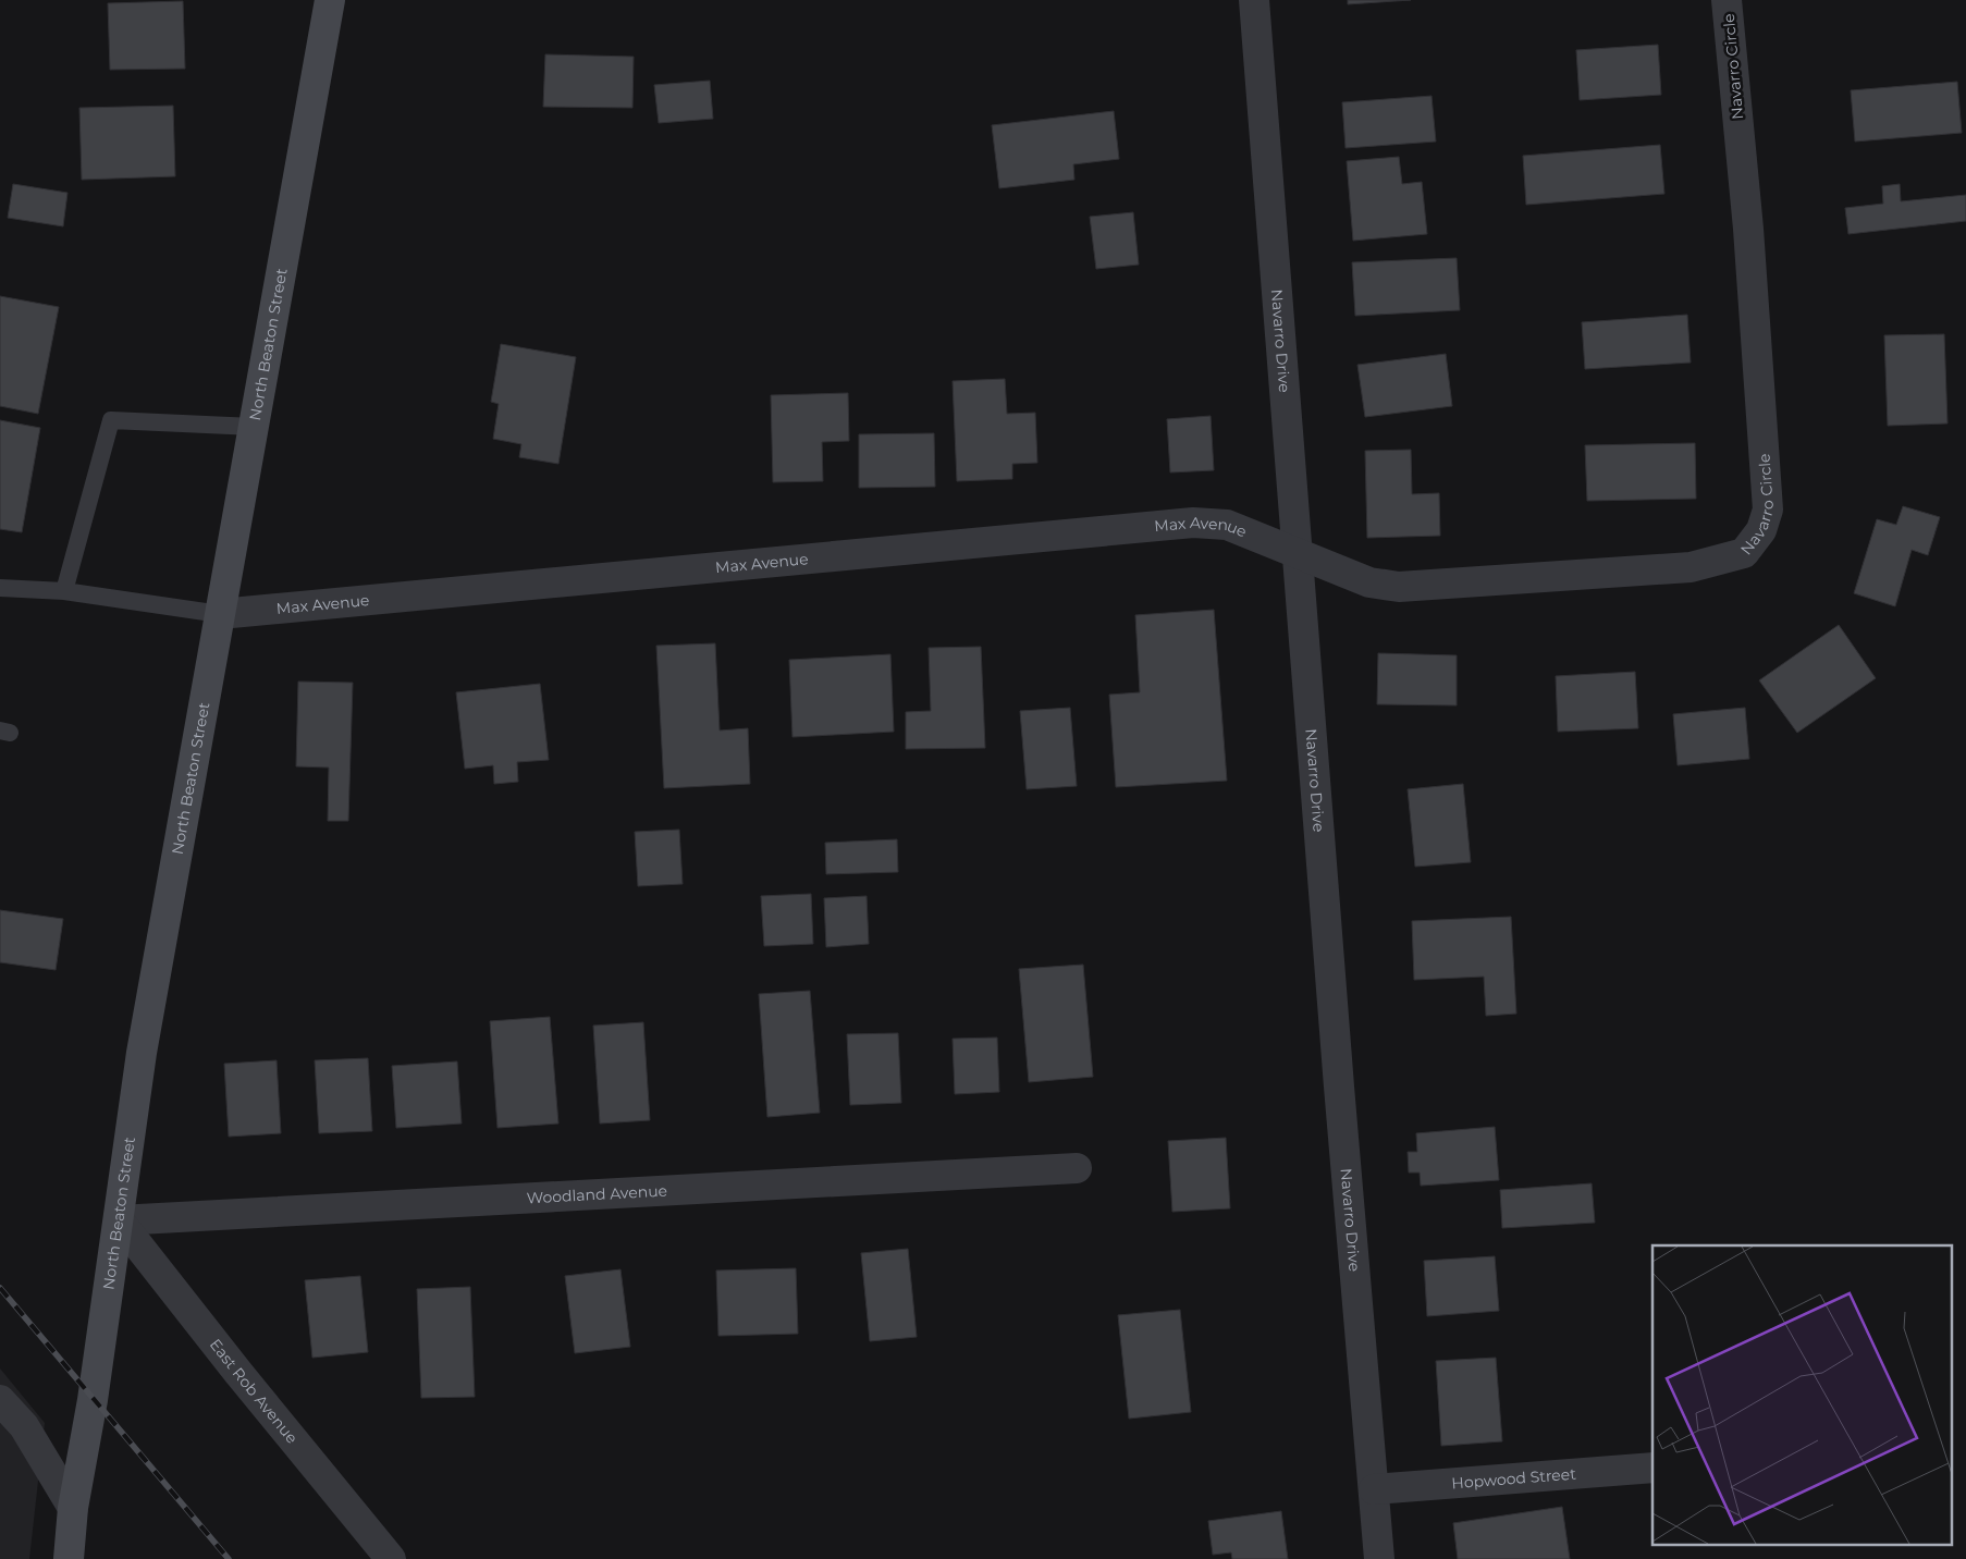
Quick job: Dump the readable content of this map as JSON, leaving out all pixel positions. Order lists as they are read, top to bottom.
{
  "streets": {
    "main road": ["North Beaton Street"],
    "street": [
      "Navarro Circle",
      "Navarro Drive",
      "Max Avenue",
      "Woodland Avenue",
      "East Rob Avenue",
      "Hopwood Street"
    ]
  },
  "crossings": [
    ["Navarro Circle", "Navarro Drive"],
    ["Navarro Circle", "Max Avenue"],
    ["Navarro Drive", "Max Avenue"],
    ["Navarro Drive", "Hopwood Street"],
    ["North Beaton Street", "Max Avenue"],
    ["North Beaton Street", "Woodland Avenue"],
    ["North Beaton Street", "East Rob Avenue"],
    ["Woodland Avenue", "East Rob Avenue"]
  ]
}
